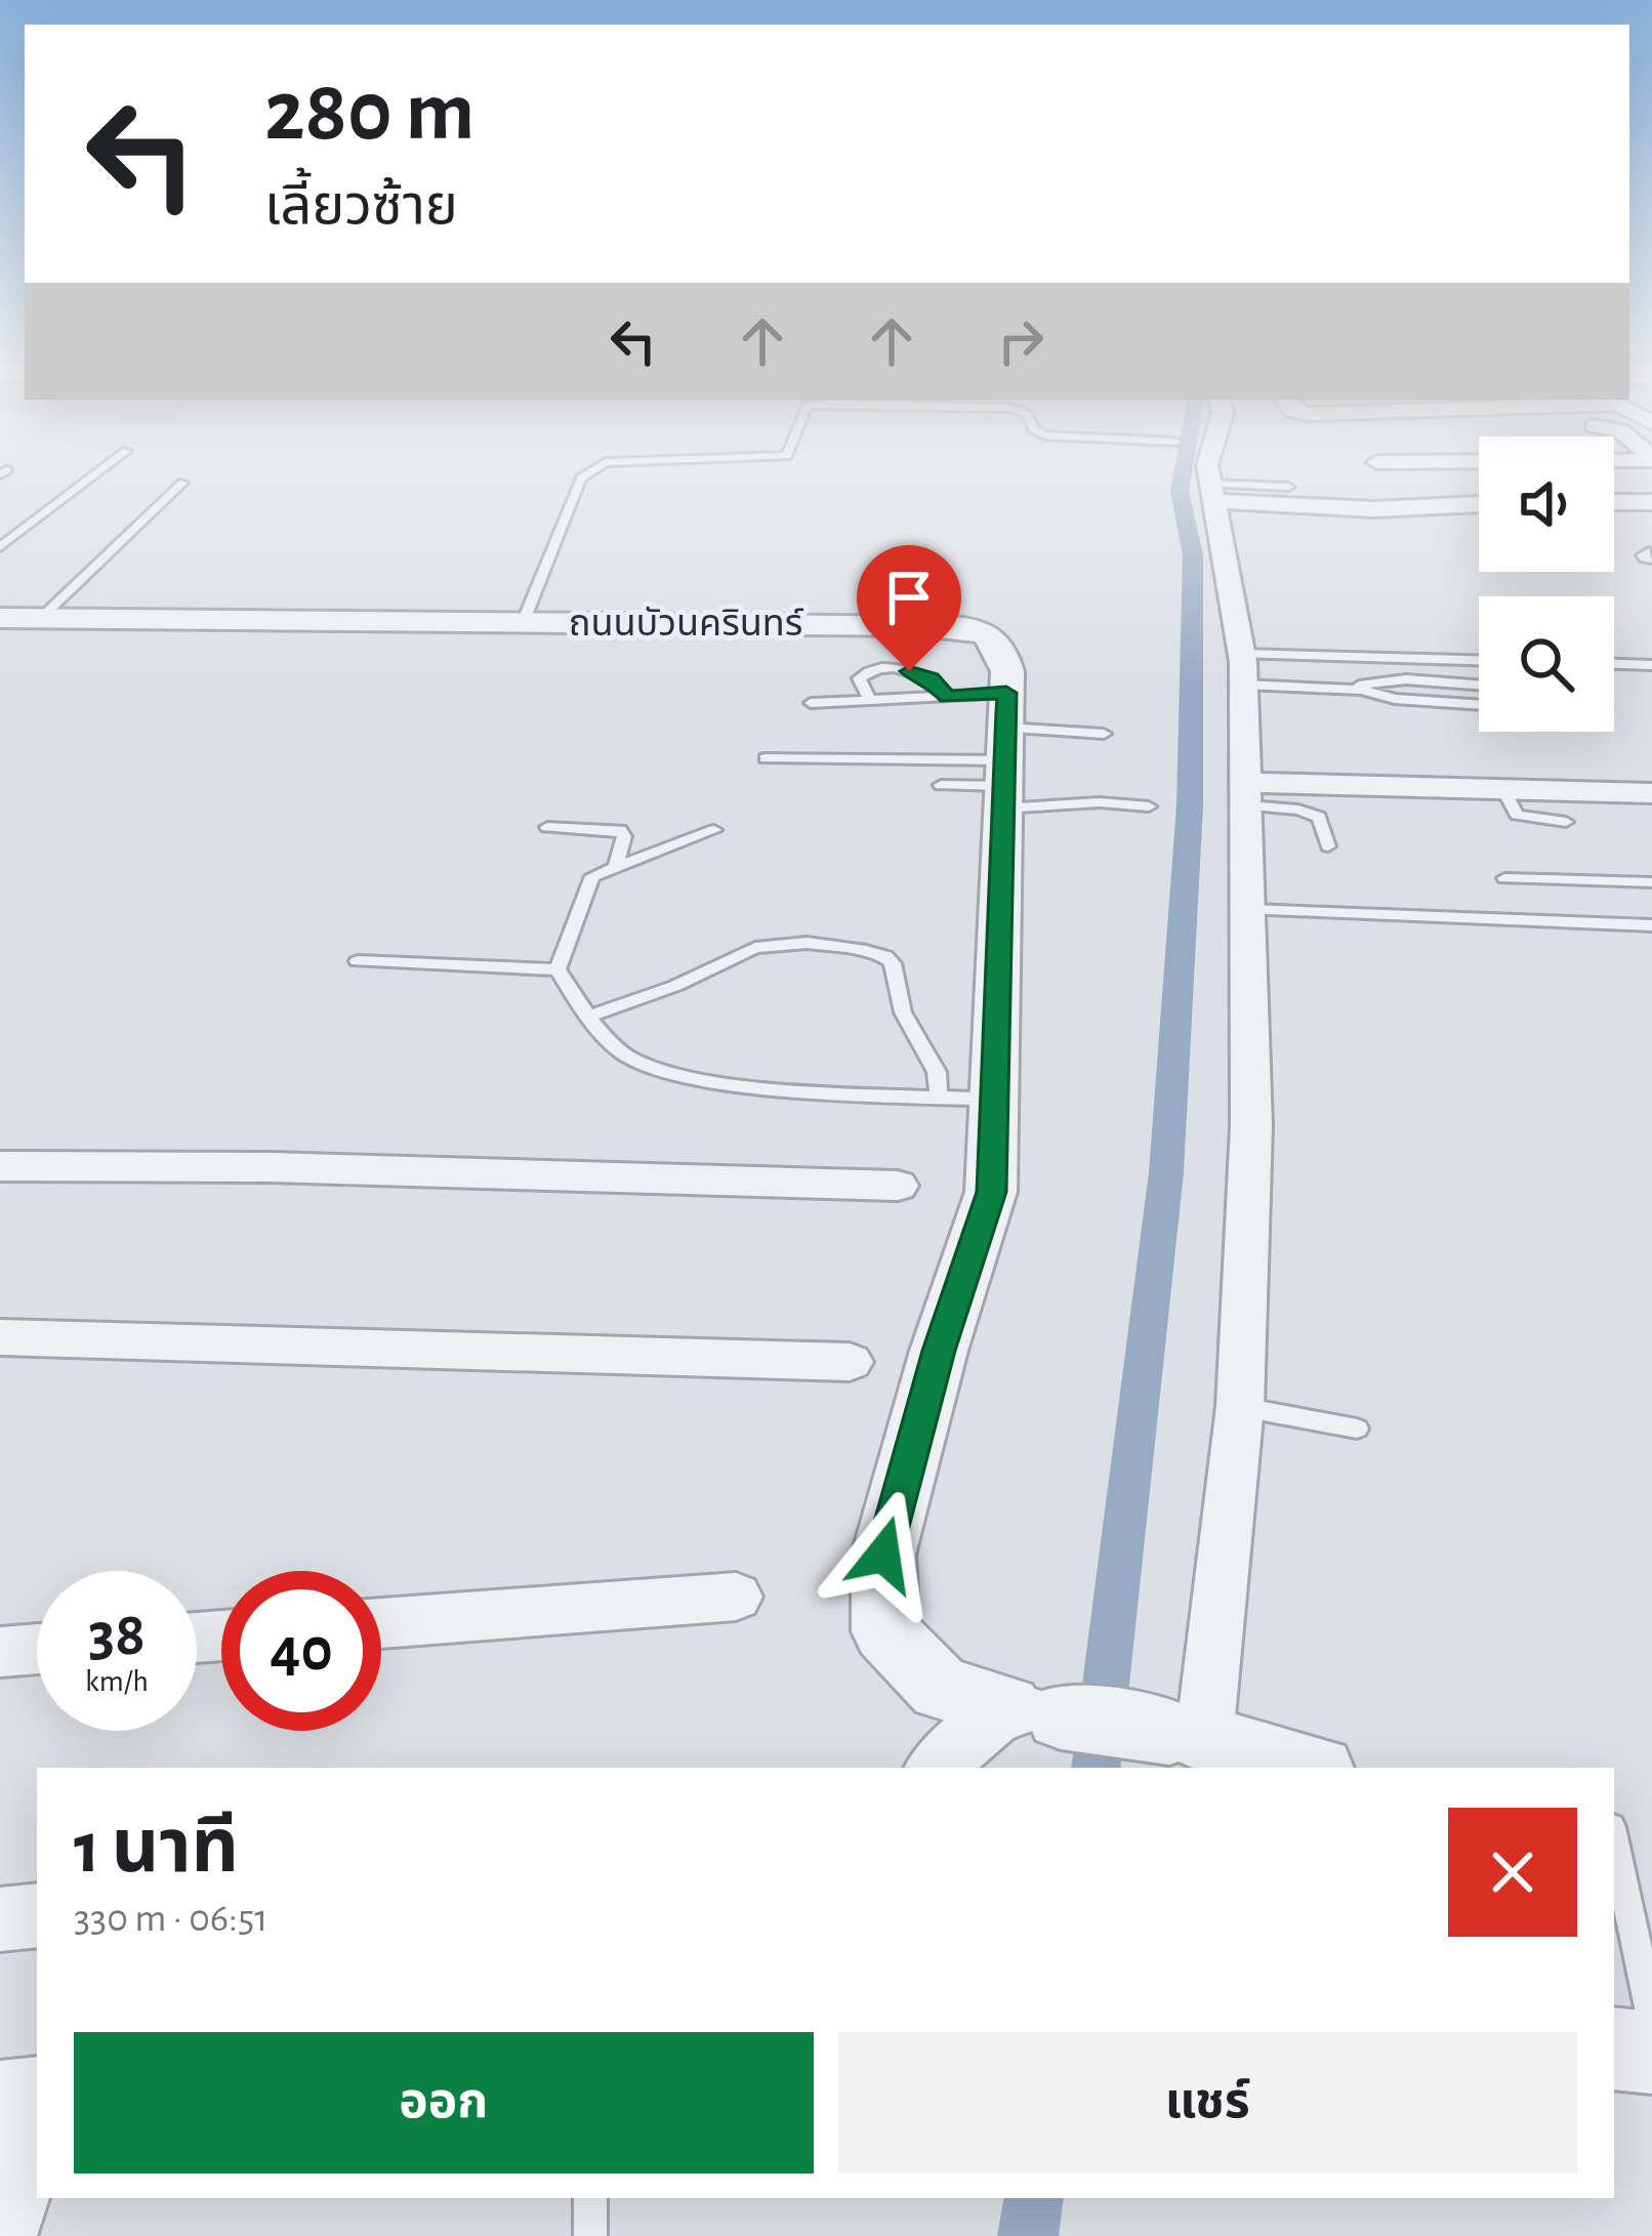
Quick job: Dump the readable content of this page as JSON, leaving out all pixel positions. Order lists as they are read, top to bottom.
{
  "streets": {
    "street": ["ถนนบัวนครินทร์"]
  },
  "page": {
    "turn": ["280 m", "เลี้ยวซ้าย"],
    "speed": "38 km/h",
    "limit": "40",
    "heading": ["1 นาที", "330 m · 06:51"],
    "buttons": ["ออก", "แชร์"]
  }
}
